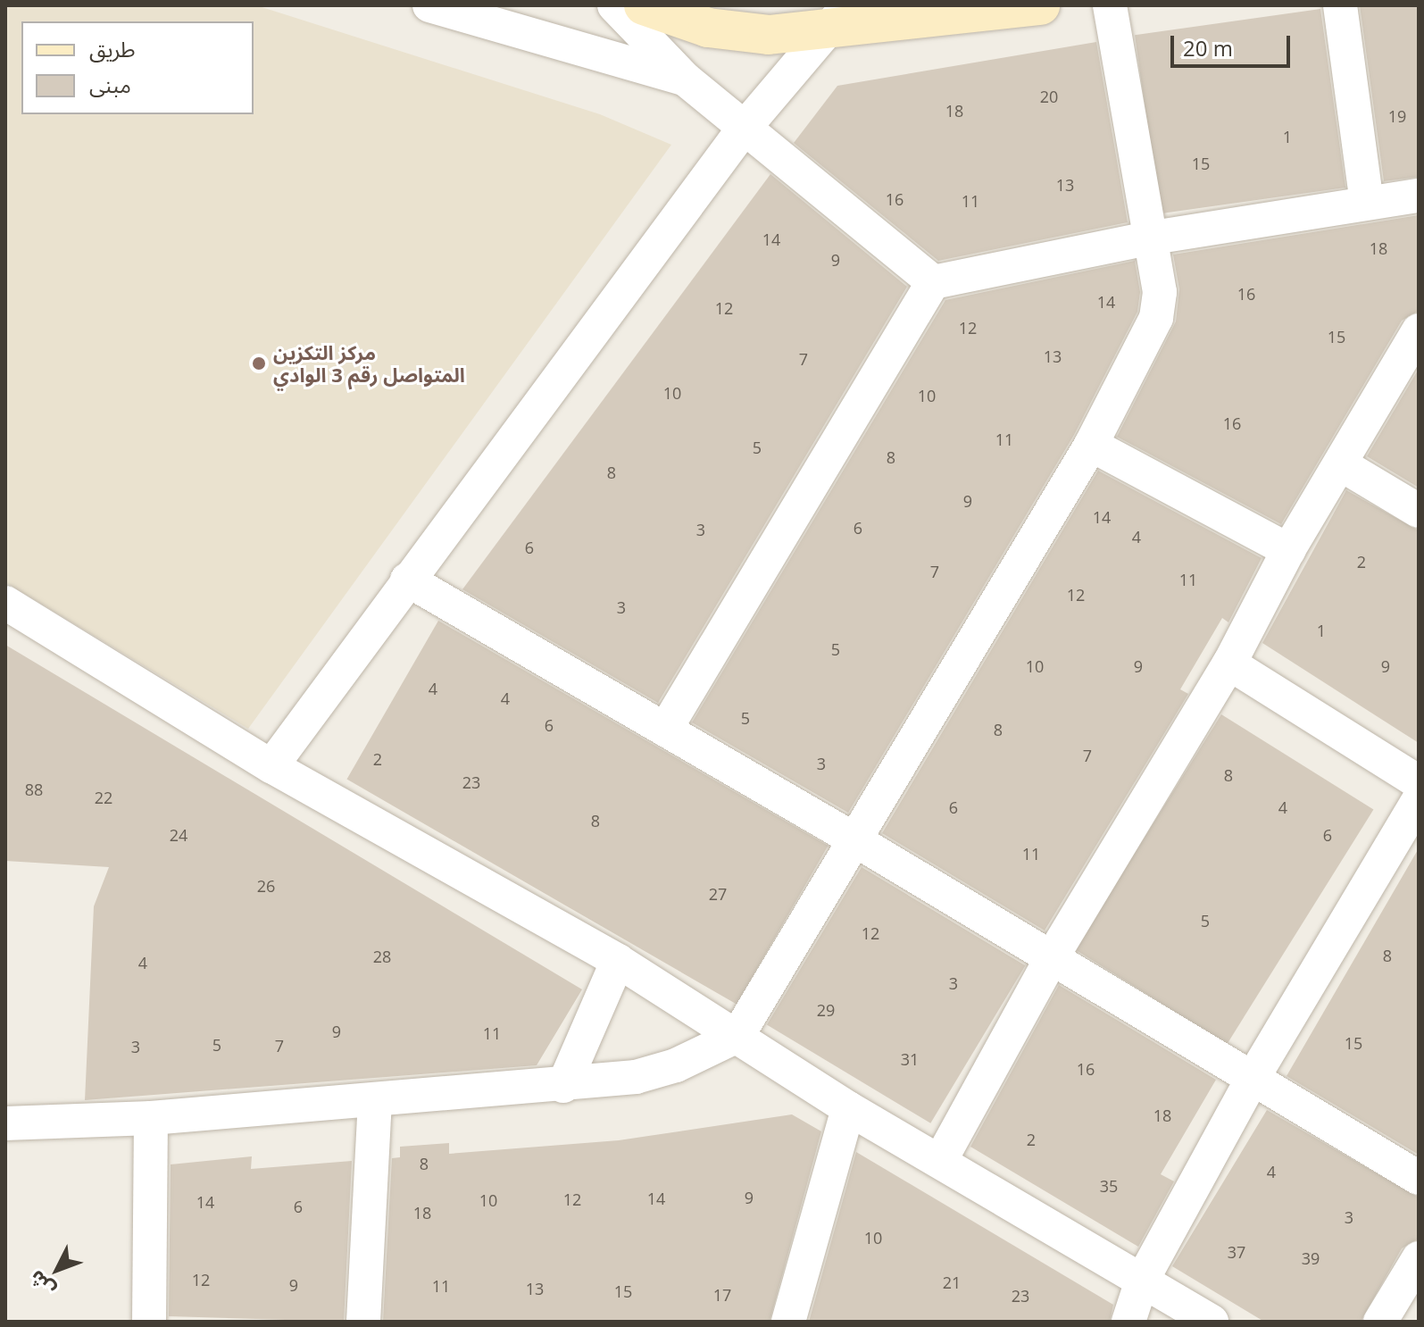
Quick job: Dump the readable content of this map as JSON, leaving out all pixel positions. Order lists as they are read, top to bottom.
{
  "places": ["مركز التكزين المتواصل رقم 3 الوادي"],
  "house_numbers": [
    "20",
    "18",
    "19",
    "1",
    "15",
    "13",
    "16",
    "11",
    "14",
    "18",
    "9",
    "16",
    "14",
    "12",
    "12",
    "15",
    "13",
    "7",
    "10",
    "10",
    "16",
    "11",
    "5",
    "8",
    "8",
    "9",
    "14",
    "6",
    "3",
    "4",
    "6",
    "2",
    "7",
    "11",
    "12",
    "3",
    "1",
    "5",
    "10",
    "9",
    "9",
    "4",
    "4",
    "5",
    "6",
    "8",
    "7",
    "2",
    "3",
    "8",
    "23",
    "88",
    "22",
    "6",
    "4",
    "8",
    "24",
    "6",
    "11",
    "26",
    "27",
    "5",
    "12",
    "8",
    "28",
    "4",
    "3",
    "29",
    "9",
    "11",
    "15",
    "5",
    "7",
    "3",
    "31",
    "16",
    "18",
    "2",
    "8",
    "4",
    "35",
    "9",
    "14",
    "12",
    "10",
    "14",
    "6",
    "18",
    "3",
    "10",
    "37",
    "39",
    "12",
    "21",
    "9",
    "11",
    "13",
    "15",
    "17",
    "23"
  ],
  "legend": ["طريق", "مبنى"],
  "scale_bar": "20 m",
  "north": "bottom left"
}
